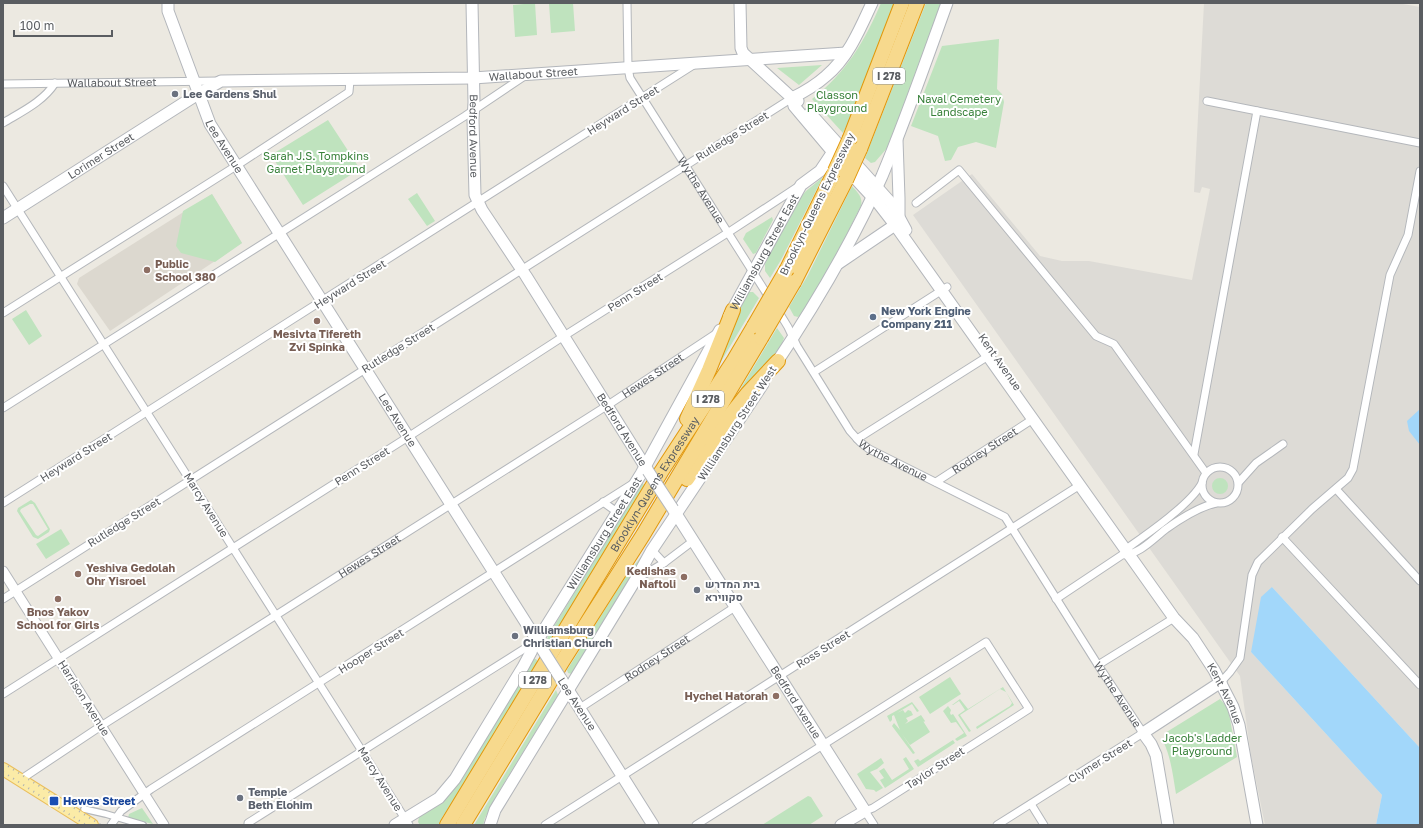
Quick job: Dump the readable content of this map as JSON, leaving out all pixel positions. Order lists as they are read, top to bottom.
{
  "streets": {
    "highway": ["I 278", "Brooklyn-Queens Expressway"],
    "main road": [
      "Wallabout Street",
      "Bedford Avenue",
      "Lee Avenue",
      "Lorimer Street",
      "Wythe Avenue",
      "Williamsburg Street East",
      "Kent Avenue",
      "Williamsburg Street West",
      "Clymer Street",
      "Taylor Street"
    ],
    "street": [
      "Heyward Street",
      "Rutledge Street",
      "Penn Street",
      "Hewes Street",
      "Rodney Street",
      "Marcy Avenue",
      "Ross Street",
      "Hooper Street",
      "Harrison Avenue"
    ]
  },
  "crossings": [
    ["Wallabout Street", "Heyward Street"],
    ["Wallabout Street", "Bedford Avenue"],
    ["Wallabout Street", "Lee Avenue"],
    ["Wallabout Street", "Lorimer Street"],
    ["Wallabout Street", "Wythe Avenue"],
    ["Wallabout Street", "Kent Avenue"],
    ["Heyward Street", "Bedford Avenue"],
    ["Heyward Street", "Lee Avenue"],
    ["Heyward Street", "Wythe Avenue"],
    ["Heyward Street", "Marcy Avenue"],
    ["Bedford Avenue", "Rutledge Street"],
    ["Bedford Avenue", "Brooklyn-Queens Expressway"],
    ["Bedford Avenue", "Williamsburg Street East"],
    ["Bedford Avenue", "Penn Street"],
    ["Bedford Avenue", "Hewes Street"],
    ["Bedford Avenue", "Williamsburg Street West"],
    ["Bedford Avenue", "Rodney Street"],
    ["Bedford Avenue", "Ross Street"],
    ["Bedford Avenue", "Taylor Street"],
    ["Rutledge Street", "Lee Avenue"],
    ["Rutledge Street", "Wythe Avenue"],
    ["Rutledge Street", "Kent Avenue"],
    ["Rutledge Street", "Marcy Avenue"],
    ["Rutledge Street", "Harrison Avenue"],
    ["Lee Avenue", "Lorimer Street"],
    ["Lee Avenue", "Williamsburg Street East"],
    ["Lee Avenue", "Penn Street"],
    ["Lee Avenue", "Hewes Street"],
    ["Lee Avenue", "Williamsburg Street West"],
    ["Lee Avenue", "Rodney Street"],
    ["Lee Avenue", "Ross Street"],
    ["Lee Avenue", "Hooper Street"],
    ["Lorimer Street", "Marcy Avenue"],
    ["Wythe Avenue", "Williamsburg Street East"],
    ["Wythe Avenue", "Penn Street"],
    ["Wythe Avenue", "Williamsburg Street West"],
    ["Wythe Avenue", "Rodney Street"],
    ["Wythe Avenue", "Ross Street"],
    ["Wythe Avenue", "Clymer Street"],
    ["Brooklyn-Queens Expressway", "Williamsburg Street East"],
    ["Brooklyn-Queens Expressway", "Kent Avenue"],
    ["Williamsburg Street East", "Penn Street"],
    ["Williamsburg Street East", "Kent Avenue"],
    ["Williamsburg Street East", "Hewes Street"],
    ["Williamsburg Street East", "Marcy Avenue"],
    ["Williamsburg Street East", "Hooper Street"],
    ["Penn Street", "Marcy Avenue"],
    ["Penn Street", "Harrison Avenue"],
    ["Kent Avenue", "Williamsburg Street West"],
    ["Kent Avenue", "Rodney Street"],
    ["Kent Avenue", "Ross Street"],
    ["Kent Avenue", "Clymer Street"],
    ["Hewes Street", "Marcy Avenue"],
    ["Hewes Street", "Harrison Avenue"],
    ["Marcy Avenue", "Hooper Street"],
    ["Hooper Street", "Harrison Avenue"]
  ],
  "parks": [
    "Classon Playground",
    "Naval Cemetery Landscape",
    "Sarah J.S. Tompkins Garnet Playground",
    "Jacob's Ladder Playground"
  ],
  "places": {
    "other": [
      "Lee Gardens Shul",
      "Public School 380",
      "New York Engine Company 211",
      "Mesivta Tifereth Zvi Spinka",
      "Yeshiva Gedolah Ohr Yisroel",
      "Kedishas Naftoli",
      "בית המדרש סקווירא",
      "Bnos Yakov School for Girls",
      "Williamsburg Christian Church",
      "Hychel Hatorah",
      "Temple Beth Elohim"
    ],
    "transit": ["Hewes Street"]
  },
  "scale_bar": "100 m"
}
